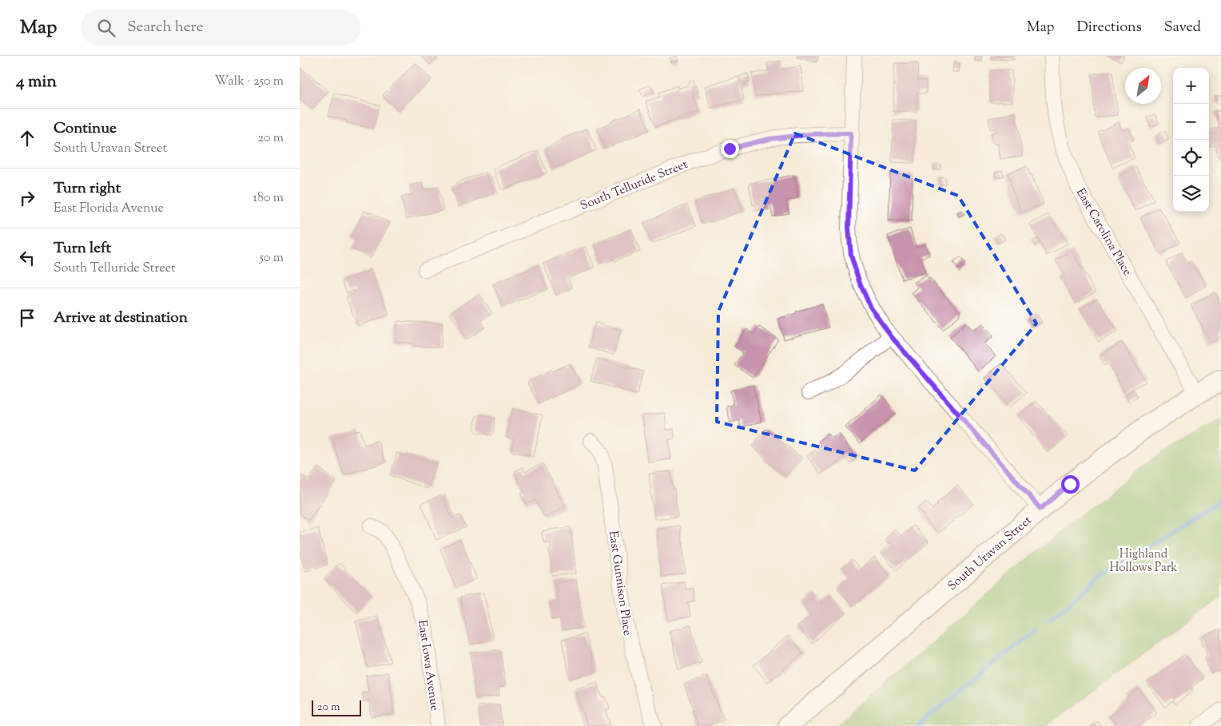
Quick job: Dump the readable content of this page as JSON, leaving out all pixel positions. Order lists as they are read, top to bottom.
{
  "streets": {
    "street": [
      "South Telluride Street",
      "East Carolina Place",
      "South Uravan Street",
      "East Gunnison Place",
      "East Iowa Avenue"
    ]
  },
  "crossings": [
    ["East Carolina Place", "South Uravan Street"]
  ],
  "parks": ["Highland Hollows Park"],
  "scale_bar": "20 m",
  "north": "top right",
  "page": {
    "header": "Map",
    "search": "Search here",
    "nav": ["Map", "Directions", "Saved"],
    "heading": ["4 min", "Walk · 250 m"],
    "map_buttons": ["+", "−"],
    "list": [
      ["Continue", "South Uravan Street", "20 m"],
      ["Turn right", "East Florida Avenue", "180 m"],
      ["Turn left", "South Telluride Street", "50 m"],
      "Arrive at destination"
    ],
    "scale": "20 m"
  }
}
